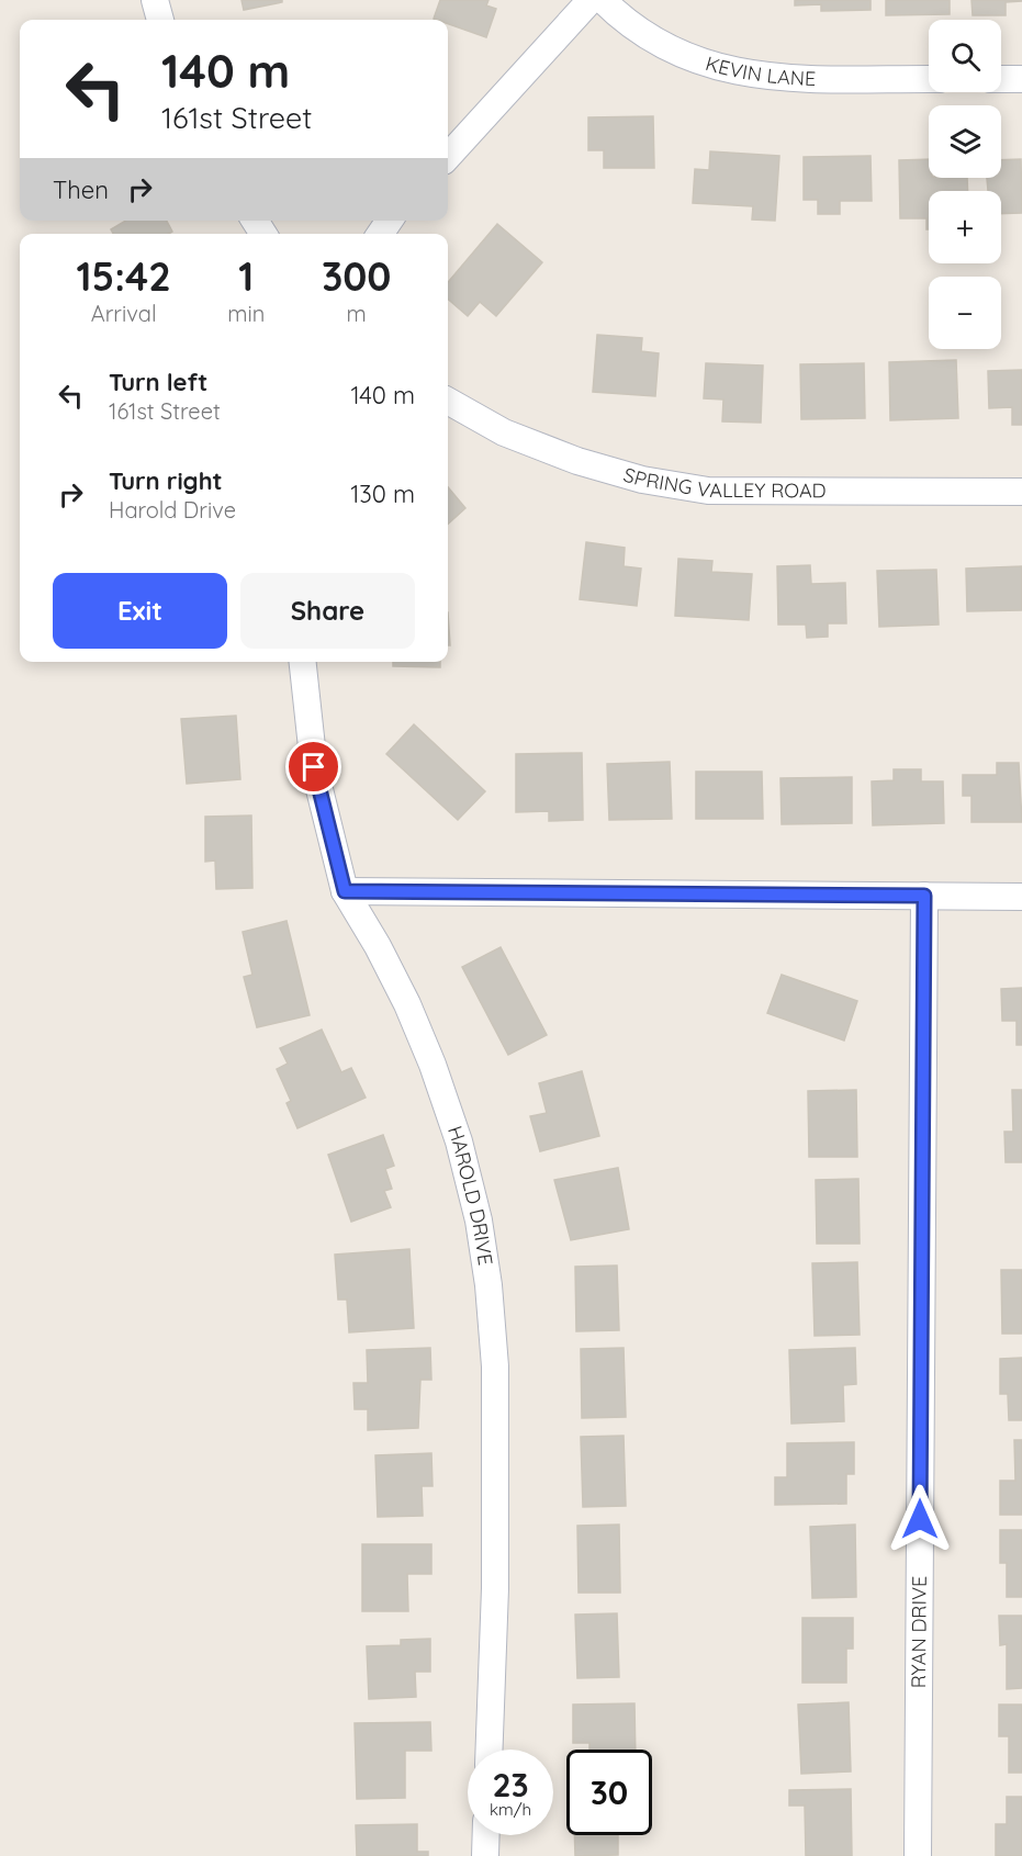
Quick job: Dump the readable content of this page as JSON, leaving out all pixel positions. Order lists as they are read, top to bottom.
{
  "streets": {
    "street": [
      "KEVIN LANE",
      "SPRING VALLEY ROAD",
      "HAROLD DRIVE",
      "RYAN DRIVE"
    ]
  },
  "page": {
    "map_buttons": ["+", "−"],
    "turn": ["140 m", "161st Street"],
    "then": "Then",
    "eta": [
      "15:42",
      "Arrival",
      "1",
      "min",
      "300",
      "m"
    ],
    "list": [
      {
        "name": "Turn left",
        "note": "161st Street",
        "value": "140 m"
      },
      {
        "name": "Turn right",
        "note": "Harold Drive",
        "value": "130 m"
      }
    ],
    "buttons": ["Exit", "Share"],
    "speed": "23 km/h",
    "limit": "30"
  }
}
